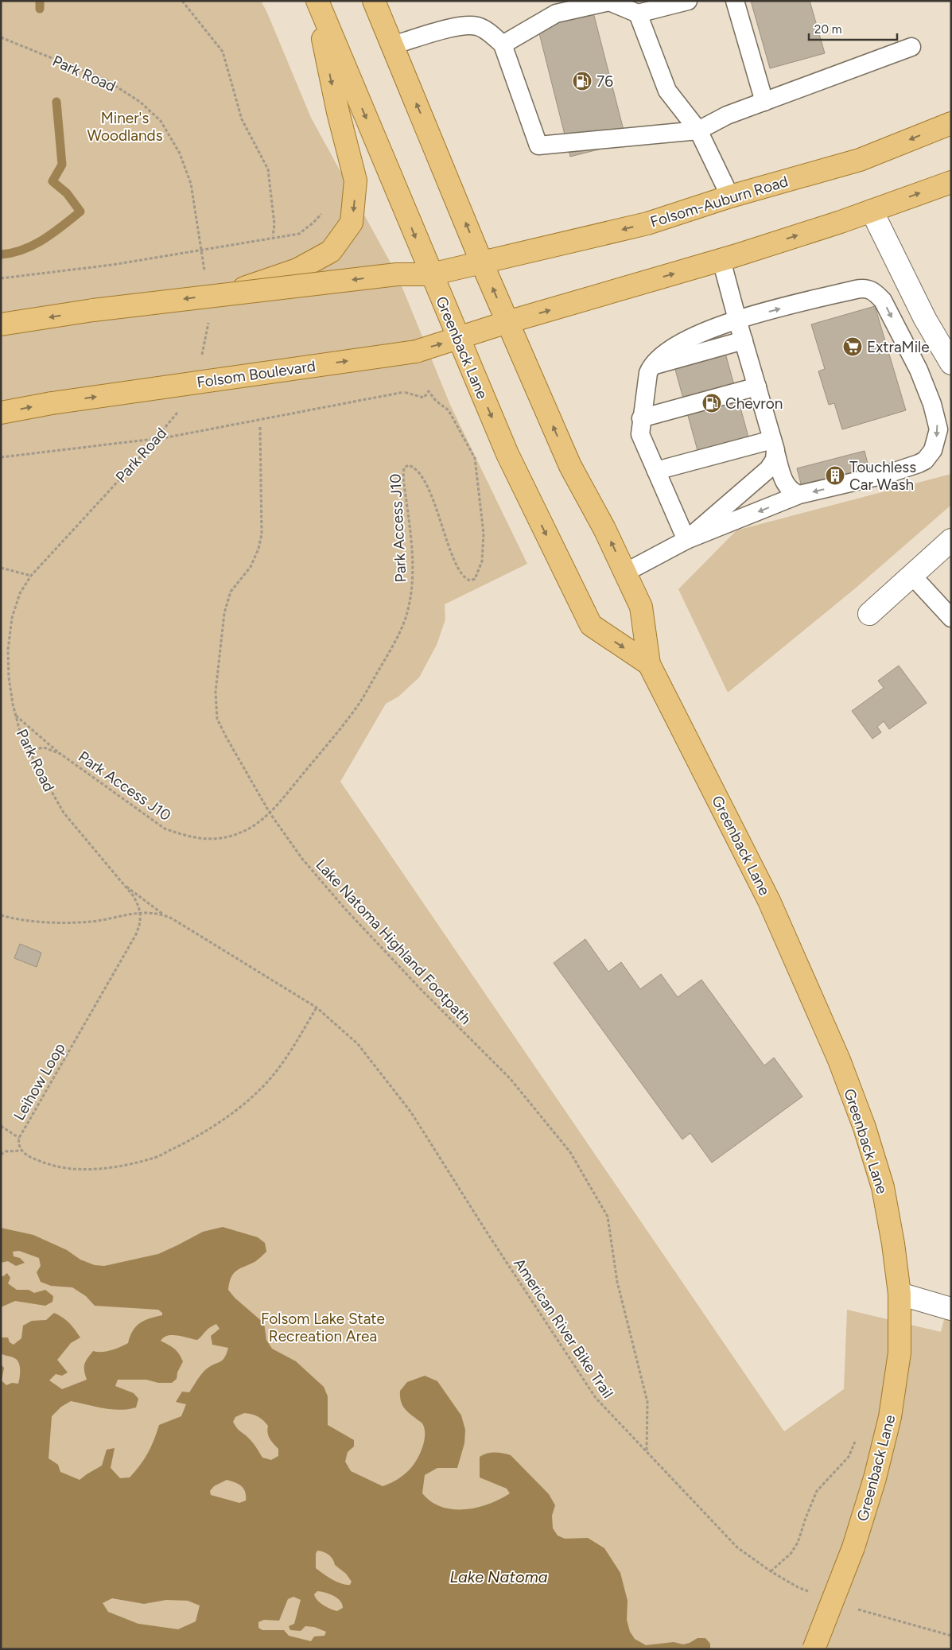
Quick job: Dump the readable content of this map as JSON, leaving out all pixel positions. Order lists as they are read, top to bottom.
{
  "streets": {
    "main road": ["Folsom-Auburn Road", "Greenback Lane", "Folsom Boulevard"],
    "path": [
      "Park Road",
      "Park Access J10",
      "Lake Natoma Highland Footpath",
      "Leihow Loop",
      "American River Bike Trail"
    ]
  },
  "crossings": [
    ["Park Road", "Park Access J10"],
    ["Park Road", "Leihow Loop"],
    ["Folsom-Auburn Road", "Greenback Lane"],
    ["Greenback Lane", "Folsom Boulevard"],
    ["Park Access J10", "Lake Natoma Highland Footpath"],
    ["Lake Natoma Highland Footpath", "American River Bike Trail"]
  ],
  "water": ["Lake Natoma"],
  "parks": ["Miner's Woodlands", "Folsom Lake State Recreation Area"],
  "places": {
    "fuel station": ["76", "Chevron"],
    "supermarket": ["ExtraMile"],
    "building": ["Touchless Car Wash"]
  },
  "scale_bar": "20 m"
}
